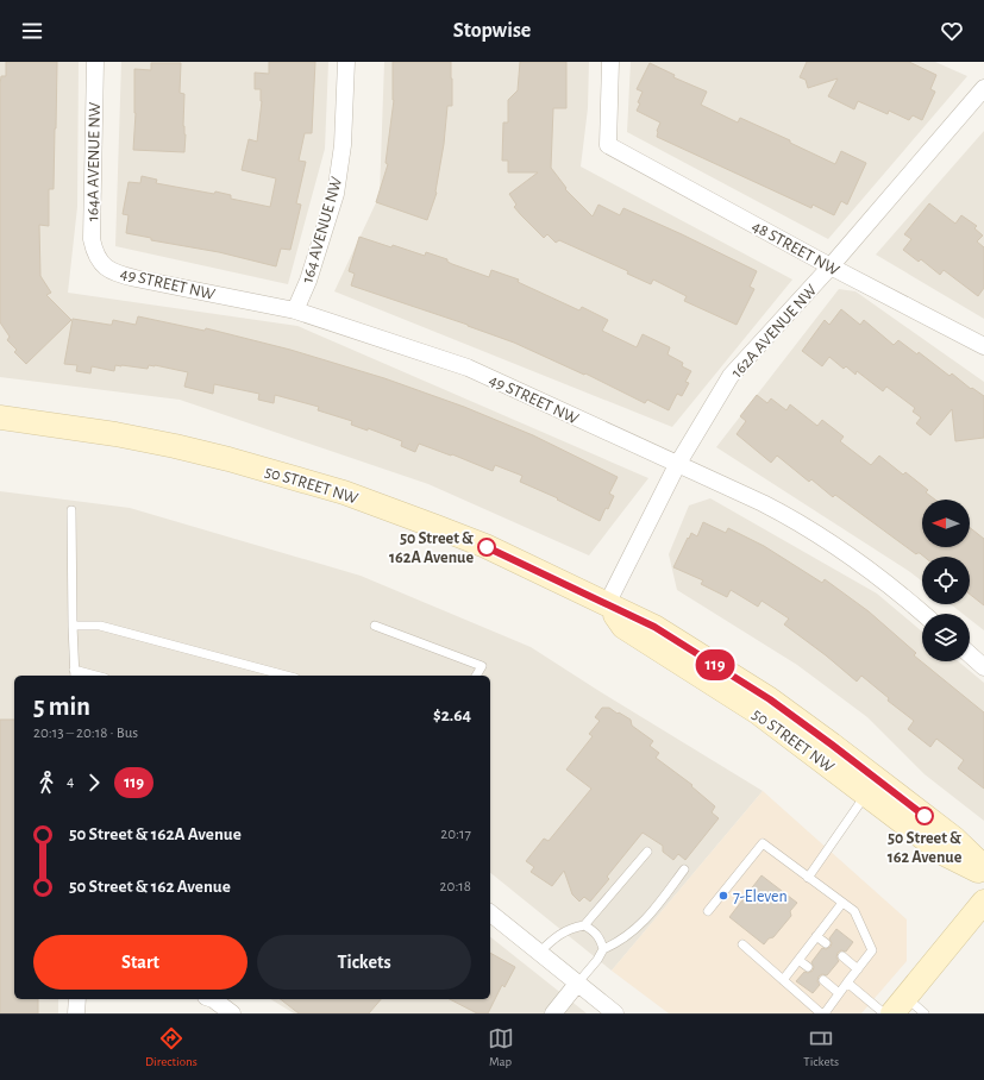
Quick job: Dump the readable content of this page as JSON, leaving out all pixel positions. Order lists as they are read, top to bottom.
{
  "streets": {
    "main road": ["50 STREET NW"],
    "street": [
      "164A AVENUE NW",
      "164 AVENUE NW",
      "48 STREET NW",
      "49 STREET NW",
      "162A AVENUE NW"
    ]
  },
  "crossings": [
    ["164A AVENUE NW", "49 STREET NW"],
    ["164 AVENUE NW", "49 STREET NW"],
    ["48 STREET NW", "162A AVENUE NW"],
    ["49 STREET NW", "162A AVENUE NW"],
    ["162A AVENUE NW", "50 STREET NW"]
  ],
  "places": ["50 Street & 162A Avenue", "50 Street & 162 Avenue", "7-Eleven"],
  "lines": ["bus line 119"],
  "north": "left",
  "page": {
    "header": "Stopwise",
    "on_map": "119",
    "heading": ["5 min", "20:13 – 20:18 · Bus", "$2.64"],
    "legs": ["4", "119"],
    "list": [
      {
        "name": "50 Street & 162A Avenue",
        "value": "20:17"
      },
      {
        "name": "50 Street & 162 Avenue",
        "value": "20:18"
      }
    ],
    "buttons": ["Start", "Tickets"],
    "tabs": ["Directions", "Map", "Tickets"]
  }
}
